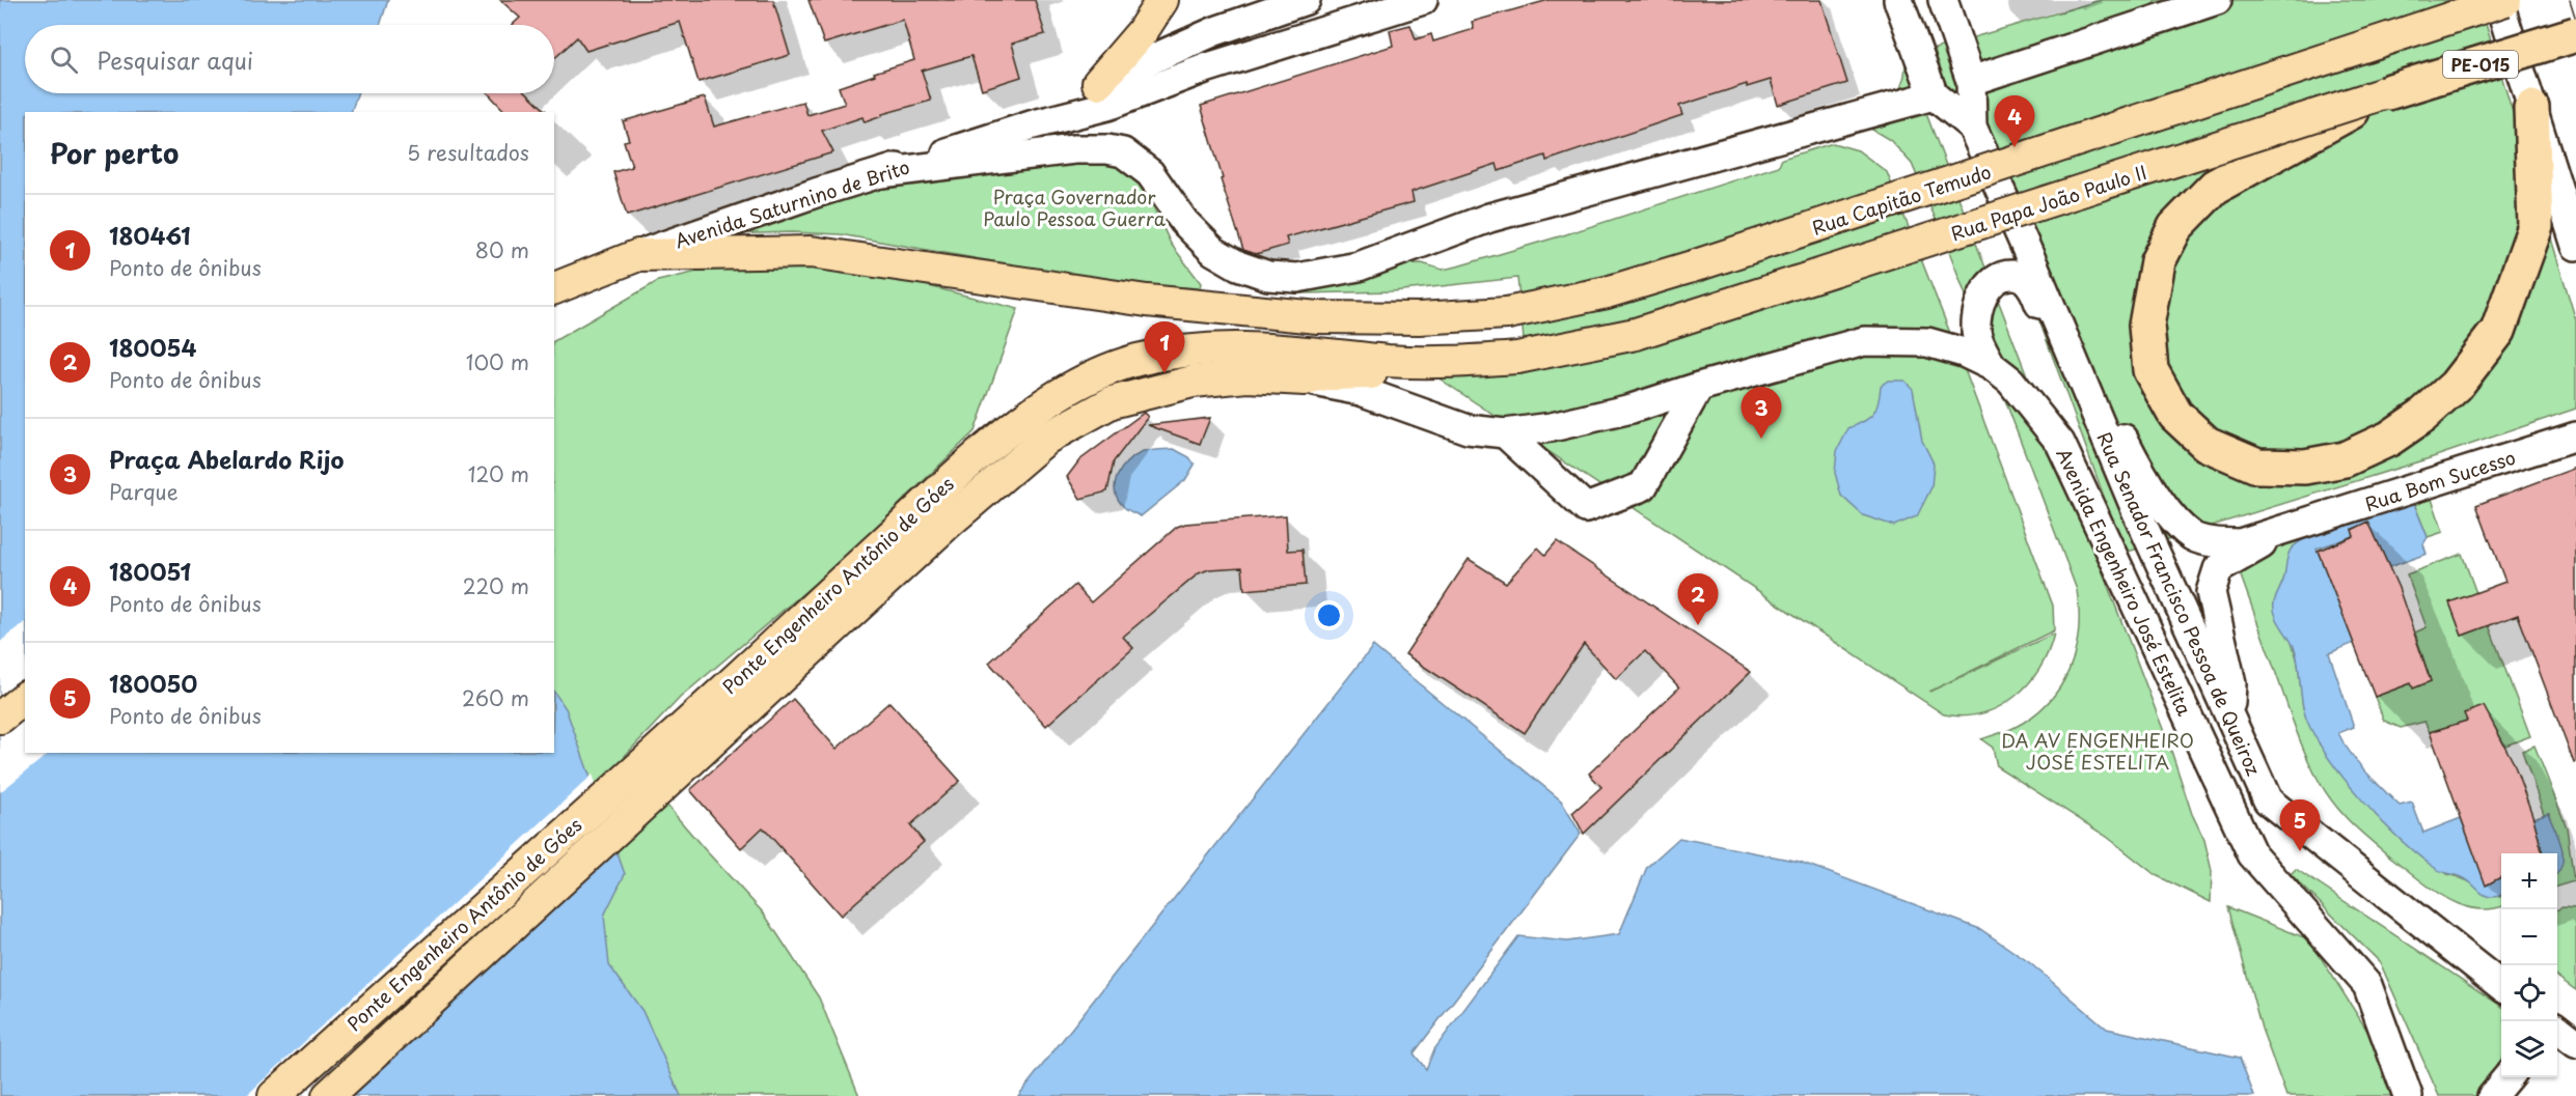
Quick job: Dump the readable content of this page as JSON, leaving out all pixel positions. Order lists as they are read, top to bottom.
{
  "streets": {
    "highway": ["PE-015", "Rua Papa João Paulo II"],
    "main road": [
      "Rua Capitão Temudo",
      "Avenida Saturnino de Brito",
      "Rua Bom Sucesso",
      "Avenida Engenheiro José Estelita",
      "Ponte Engenheiro Antônio de Góes",
      "Rua Senador Francisco Pessoa de Queiroz"
    ]
  },
  "crossings": [
    ["Rua Capitão Temudo", "Avenida Saturnino de Brito"],
    ["Rua Papa João Paulo II", "Ponte Engenheiro Antônio de Góes"],
    ["Rua Bom Sucesso", "Rua Senador Francisco Pessoa de Queiroz"],
    ["Avenida Engenheiro José Estelita", "Ponte Engenheiro Antônio de Góes"]
  ],
  "parks": ["Praça Governador Paulo Pessoa Guerra", "DA AV ENGENHEIRO JOSÉ ESTELITA"],
  "page": {
    "search": "Pesquisar aqui",
    "pins": [
      "4",
      "1",
      "3",
      "2",
      "5"
    ],
    "heading": ["Por perto", "5 resultados"],
    "list": [
      {
        "mark": "1",
        "name": "180461",
        "note": "Ponto de ônibus",
        "value": "80 m"
      },
      {
        "mark": "2",
        "name": "180054",
        "note": "Ponto de ônibus",
        "value": "100 m"
      },
      {
        "mark": "3",
        "name": "Praça Abelardo Rijo",
        "note": "Parque",
        "value": "120 m"
      },
      {
        "mark": "4",
        "name": "180051",
        "note": "Ponto de ônibus",
        "value": "220 m"
      },
      {
        "mark": "5",
        "name": "180050",
        "note": "Ponto de ônibus",
        "value": "260 m"
      }
    ],
    "map_buttons": ["+", "−"]
  }
}
